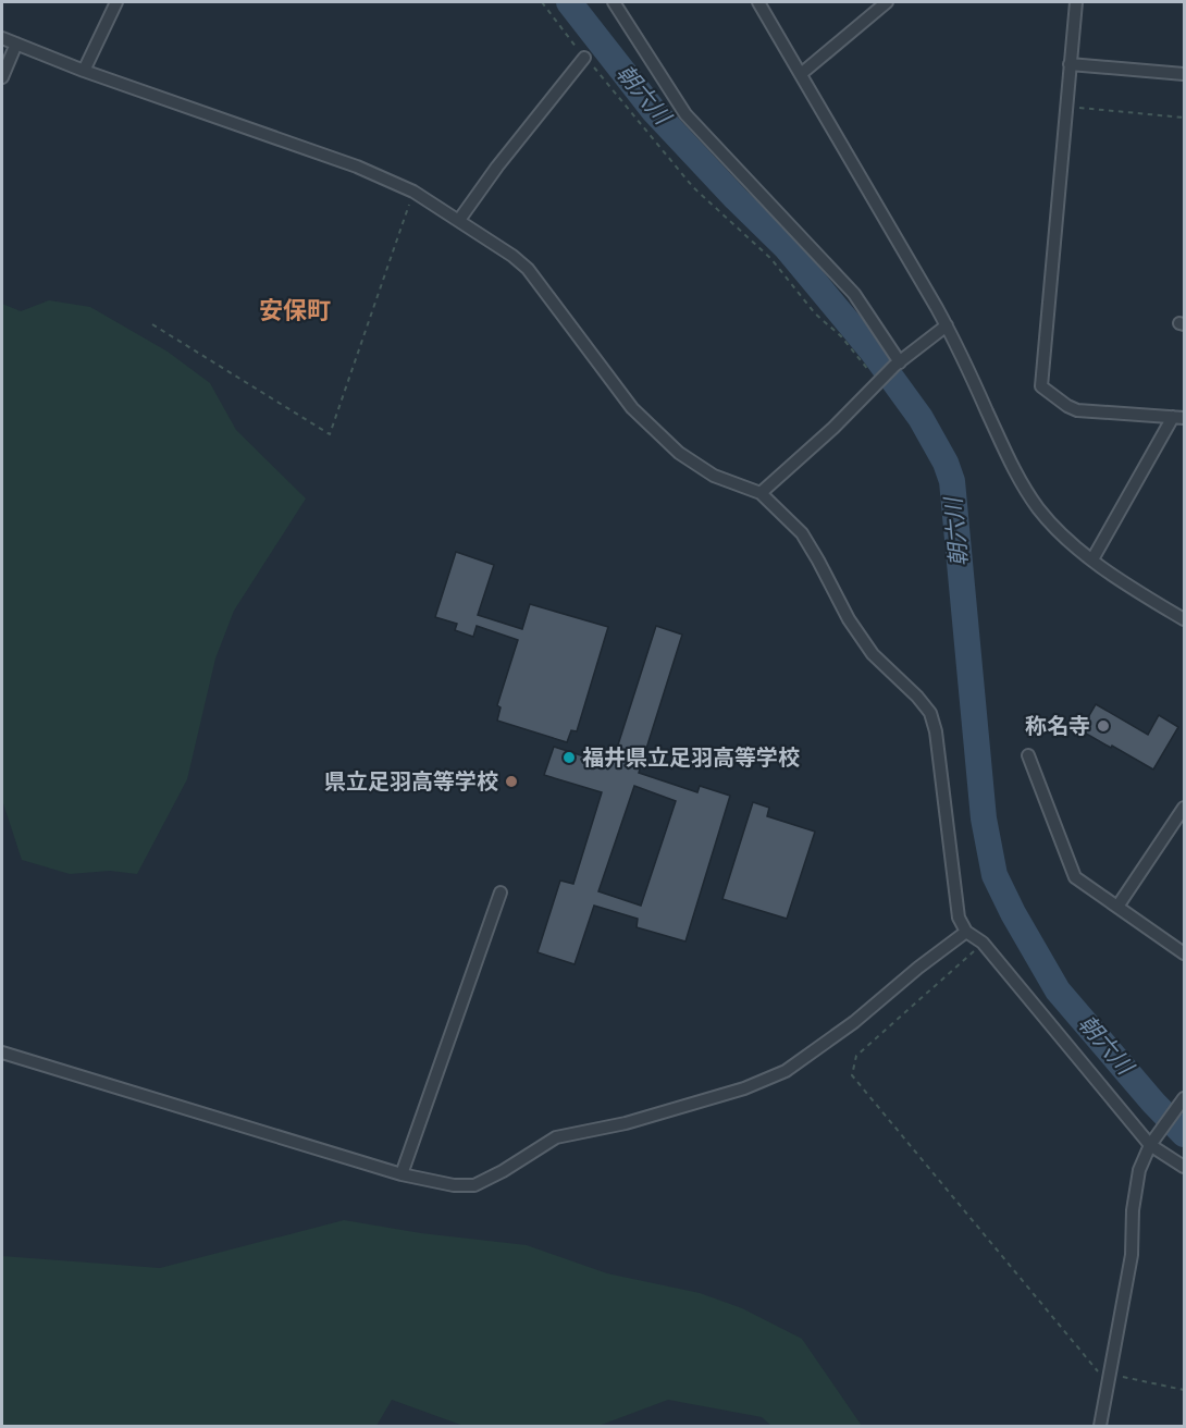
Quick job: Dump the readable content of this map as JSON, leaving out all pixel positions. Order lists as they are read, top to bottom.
{
  "districts": ["安保町"],
  "water": ["朝六川"],
  "places": ["称名寺", "福井県立足羽高等学校", "県立足羽高等学校"]
}
